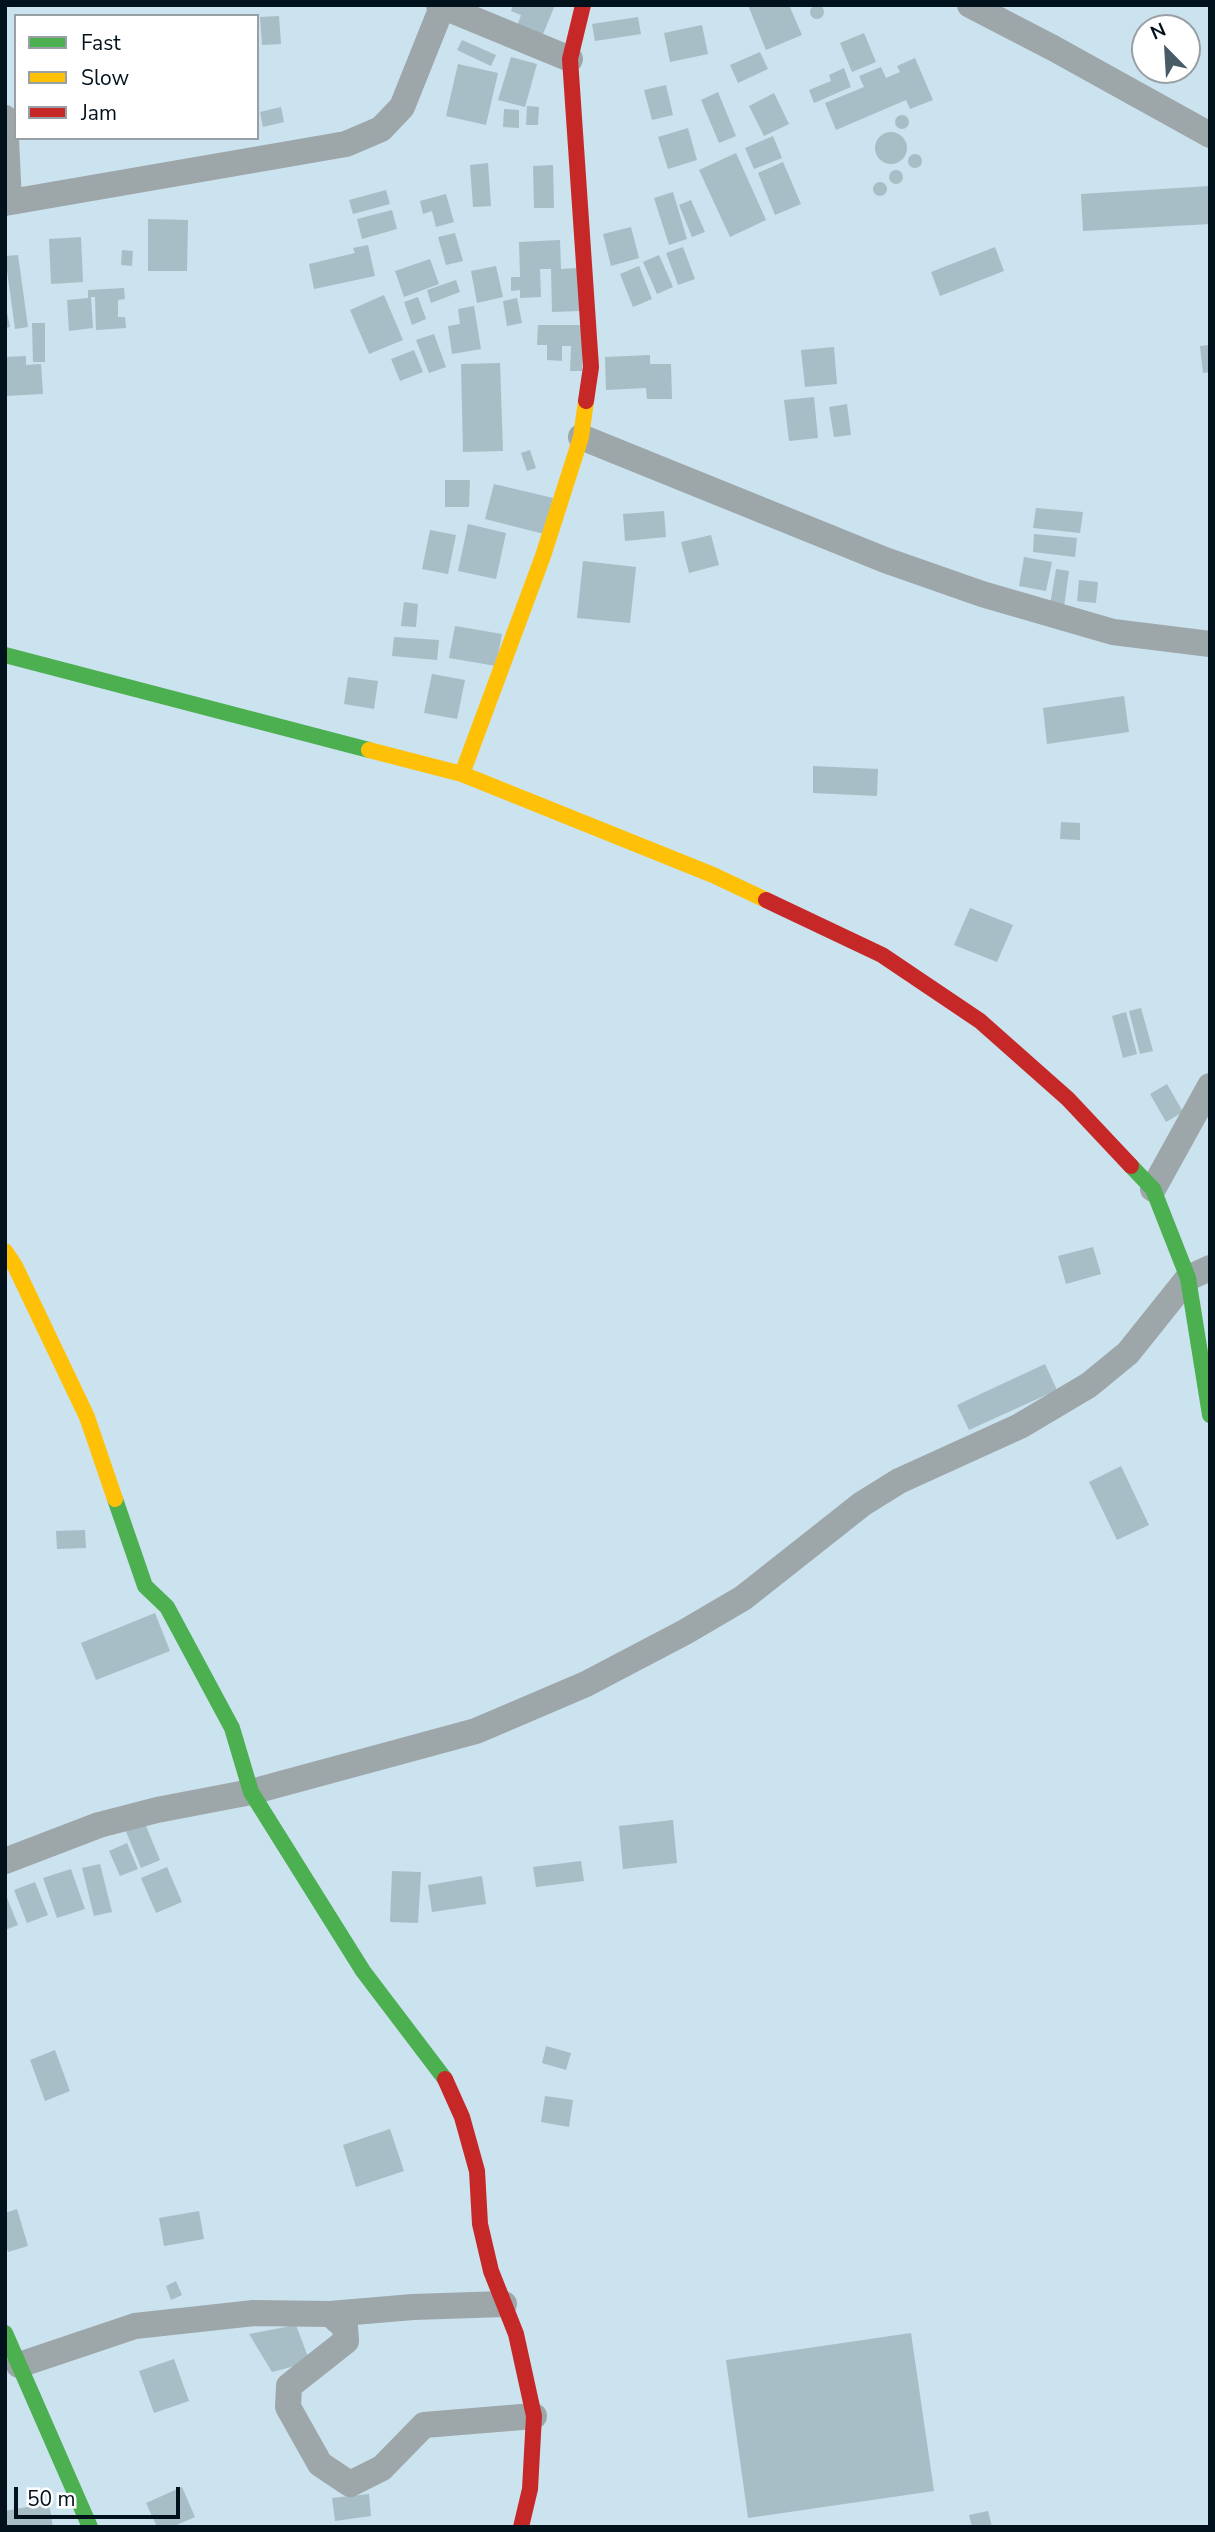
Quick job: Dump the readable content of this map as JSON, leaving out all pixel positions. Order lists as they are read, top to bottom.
{
  "legend": ["Fast", "Slow", "Jam"],
  "scale_bar": "50 m",
  "north": "top left"
}
